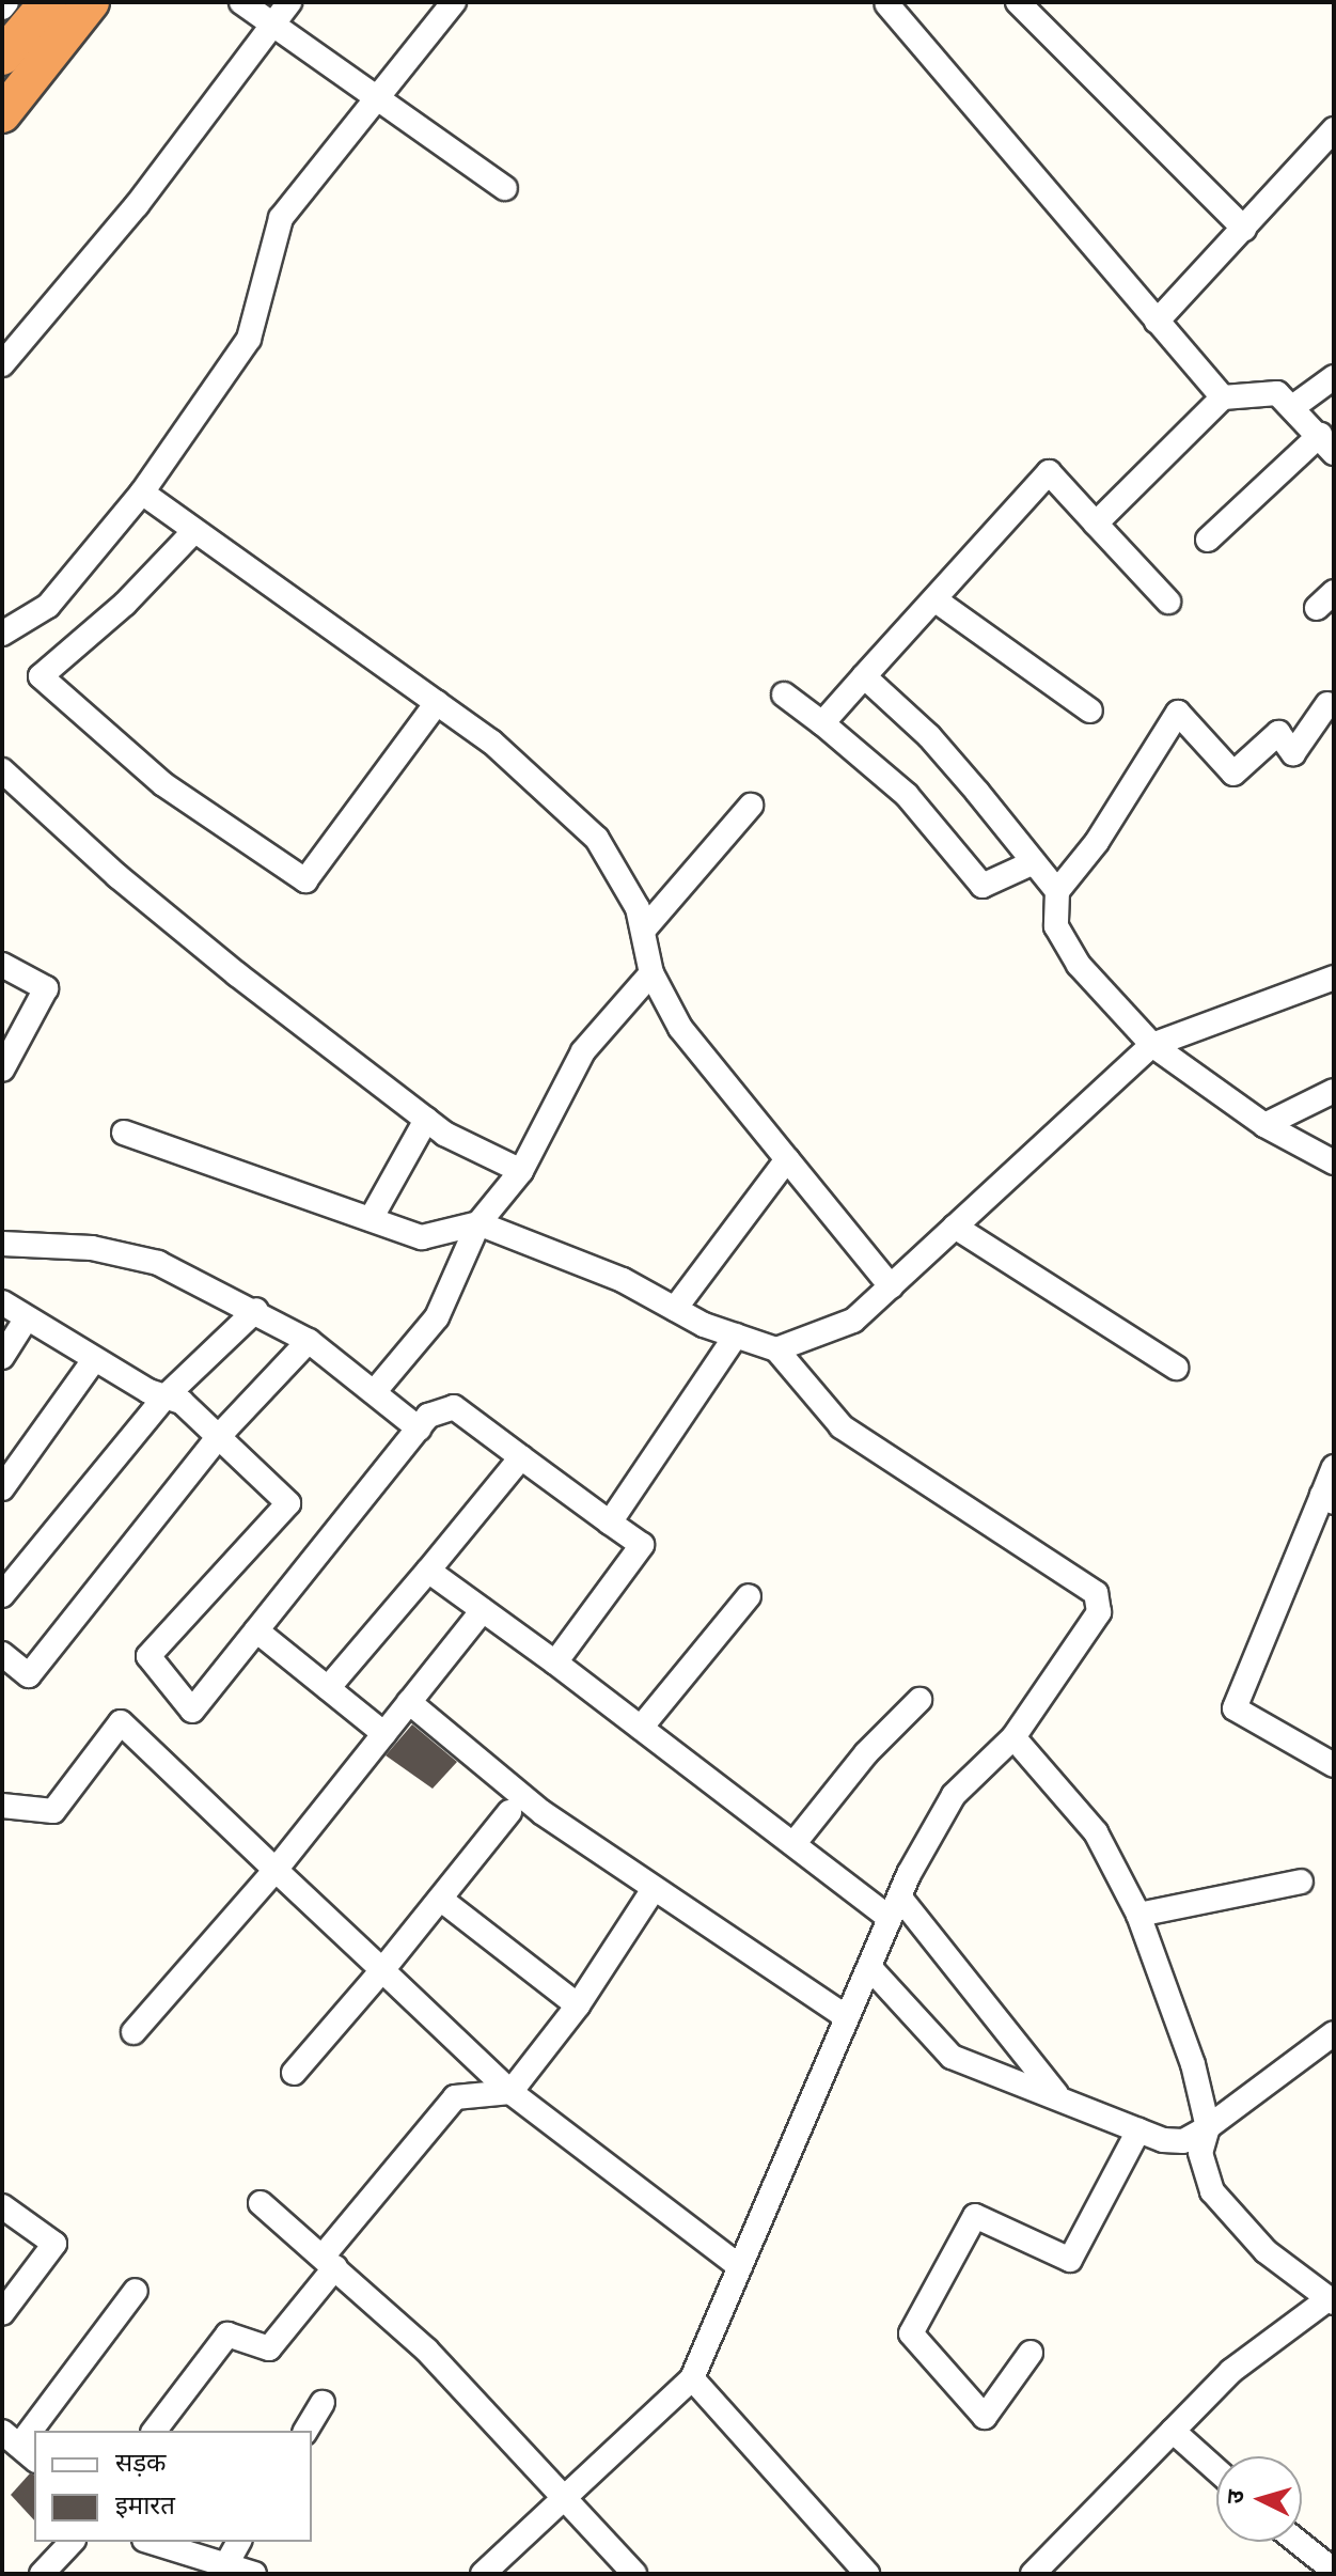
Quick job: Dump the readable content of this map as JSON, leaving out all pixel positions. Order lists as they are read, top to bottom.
{
  "legend": ["सड़क", "इमारत"],
  "north": "left"
}
